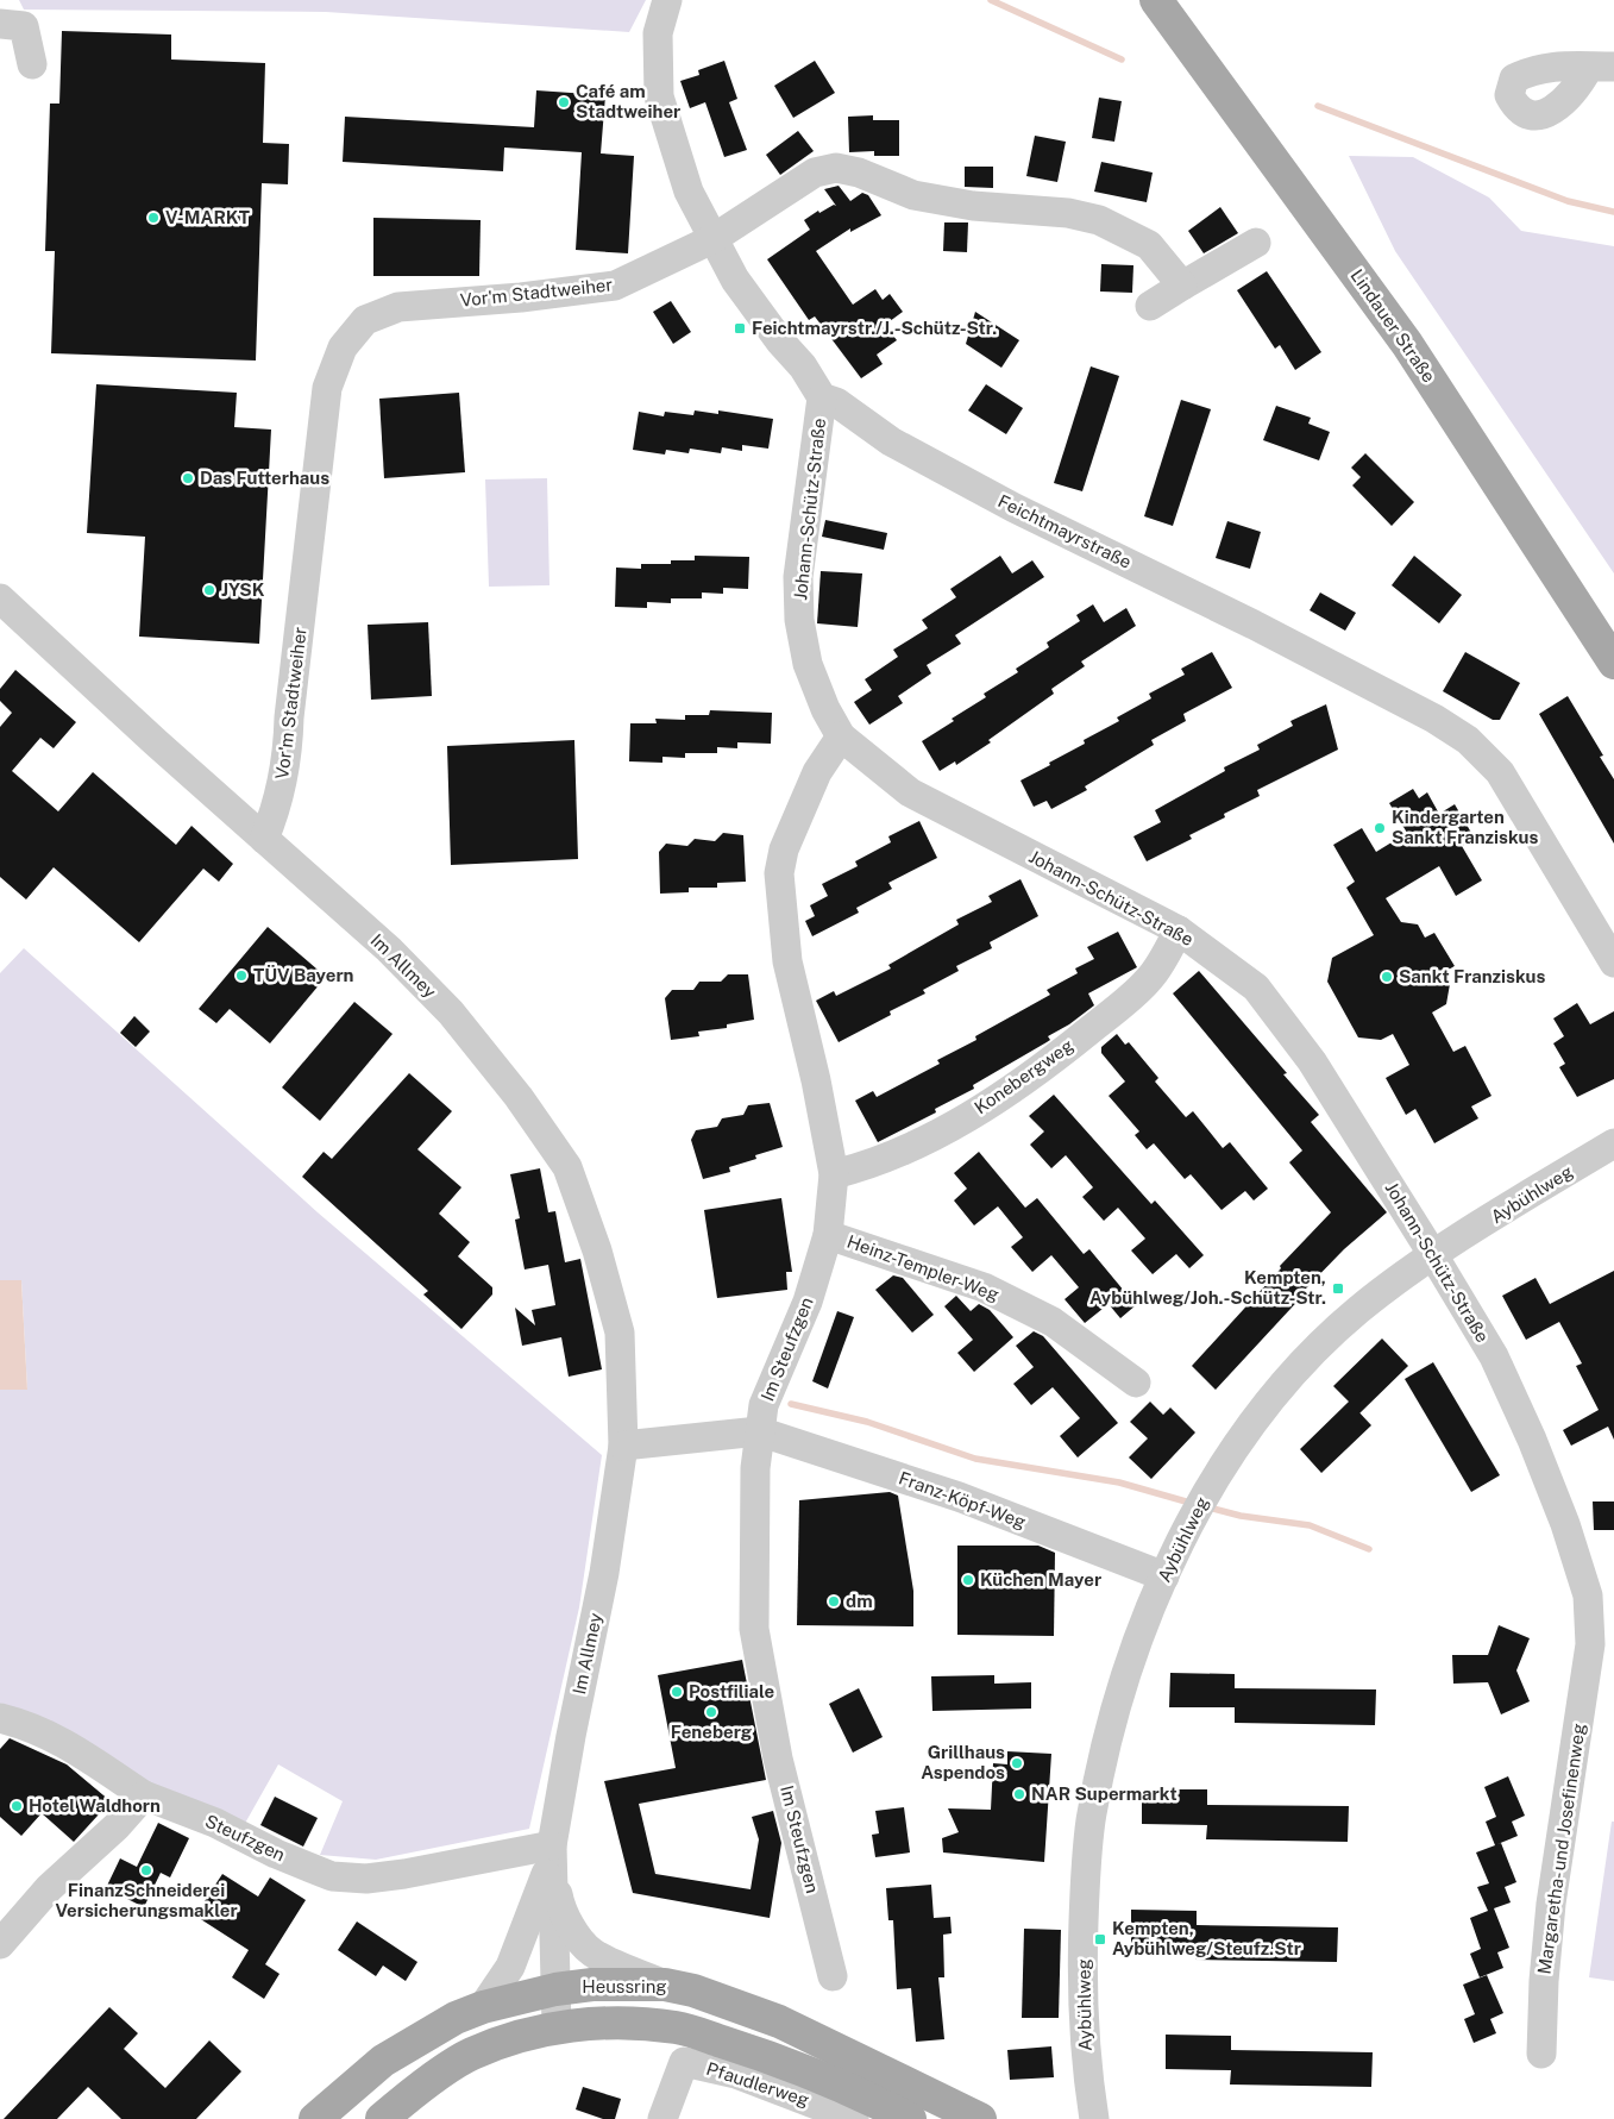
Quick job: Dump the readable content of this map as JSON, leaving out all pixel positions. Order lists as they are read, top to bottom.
{
  "streets": {
    "main road": ["Lindauer Straße", "Heussring"],
    "street": [
      "Vor'm Stadtweiher",
      "Johann-Schütz-Straße",
      "Feichtmayrstraße",
      "Im Allmey",
      "Konebergweg",
      "Aybühlweg",
      "Heinz-Templer-Weg",
      "Im Steufzgen",
      "Franz-Köpf-Weg",
      "Steufzgen",
      "Margaretha- und Josefinenweg",
      "Pfaudlerweg"
    ]
  },
  "crossings": [
    ["Vor'm Stadtweiher", "Im Allmey"],
    ["Johann-Schütz-Straße", "Feichtmayrstraße"],
    ["Johann-Schütz-Straße", "Konebergweg"],
    ["Johann-Schütz-Straße", "Aybühlweg"],
    ["Johann-Schütz-Straße", "Im Steufzgen"],
    ["Johann-Schütz-Straße", "Margaretha- und Josefinenweg"],
    ["Im Allmey", "Steufzgen"],
    ["Im Allmey", "Heussring"],
    ["Konebergweg", "Im Steufzgen"],
    ["Aybühlweg", "Franz-Köpf-Weg"],
    ["Heinz-Templer-Weg", "Im Steufzgen"],
    ["Im Steufzgen", "Franz-Köpf-Weg"]
  ],
  "places": {
    "other": [
      "Café am Stadtweiher",
      "V-MARKT",
      "Das Futterhaus",
      "JYSK",
      "Kindergarten Sankt Franziskus",
      "TÜV Bayern",
      "Sankt Franziskus",
      "Küchen Mayer",
      "dm",
      "Postfiliale",
      "Feneberg",
      "Grillhaus Aspendos",
      "NAR Supermarkt",
      "Hotel Waldhorn",
      "FinanzSchneiderei Versicherungsmakler"
    ],
    "transit": ["Feichtmayrstr./J.-Schütz-Str.", "Kempten, Aybühlweg/Joh.-Schütz-Str.", "Kempten, Aybühlweg/Steufz.Str"]
  }
}
